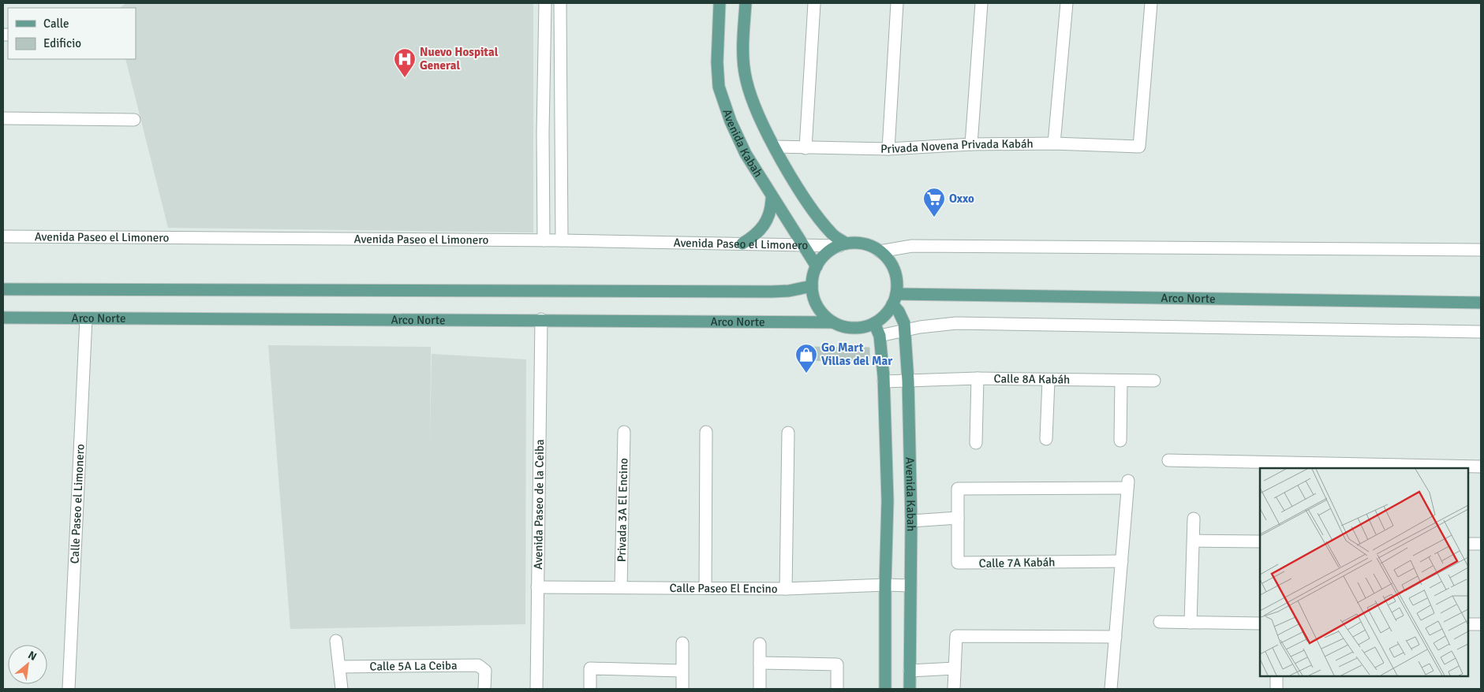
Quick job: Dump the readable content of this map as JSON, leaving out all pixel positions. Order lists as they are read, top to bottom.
{
  "streets": {
    "main road": ["Avenida Kabah", "Arco Norte"],
    "street": [
      "Privada Novena Privada Kabáh",
      "Avenida Paseo el Limonero",
      "Calle 8A Kabáh",
      "Calle Paseo el Limonero",
      "Avenida Paseo de la Ceiba",
      "Privada 3A El Encino",
      "Calle 7A Kabáh",
      "Calle Paseo El Encino",
      "Calle 5A La Ceiba"
    ]
  },
  "crossings": [
    ["Avenida Kabah", "Avenida Paseo el Limonero"],
    ["Avenida Kabah", "Arco Norte"],
    ["Avenida Kabah", "Calle 8A Kabáh"],
    ["Avenida Kabah", "Calle Paseo El Encino"],
    ["Avenida Paseo el Limonero", "Arco Norte"],
    ["Arco Norte", "Calle Paseo el Limonero"],
    ["Arco Norte", "Avenida Paseo de la Ceiba"],
    ["Avenida Paseo de la Ceiba", "Calle Paseo El Encino"],
    ["Privada 3A El Encino", "Calle Paseo El Encino"]
  ],
  "places": {
    "hospital": ["Nuevo Hospital General"],
    "supermarket": ["Oxxo"],
    "shop": ["Go Mart Villas del Mar"]
  },
  "legend": ["Calle", "Edificio"],
  "north": "top right"
}
